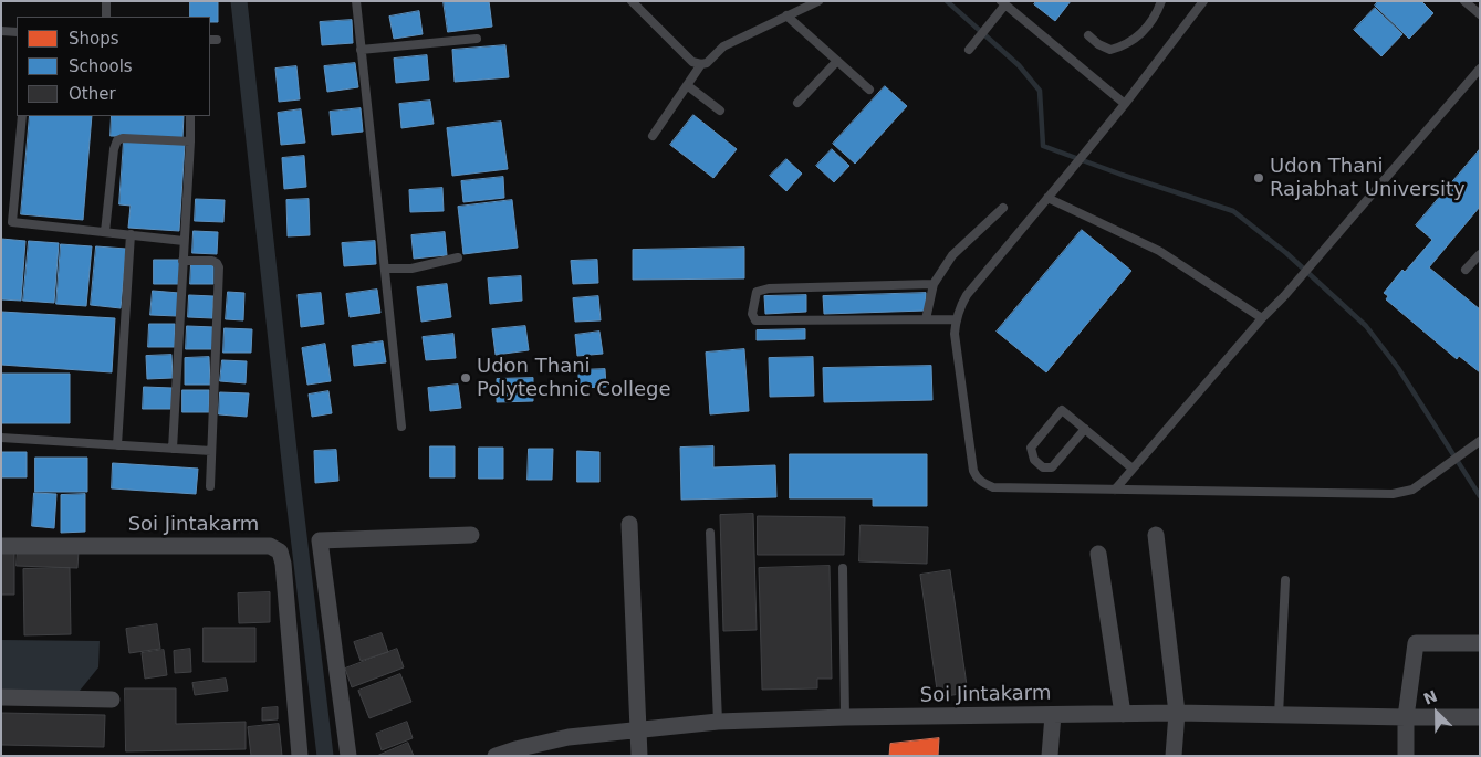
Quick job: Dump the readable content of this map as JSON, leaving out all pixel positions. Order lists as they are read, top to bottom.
{
  "streets": {
    "street": ["Soi Jintakarm"]
  },
  "places": ["Udon Thani Rajabhat University", "Udon Thani Polytechnic College"],
  "legend": ["Shops", "Schools", "Other"],
  "north": "top left"
}
